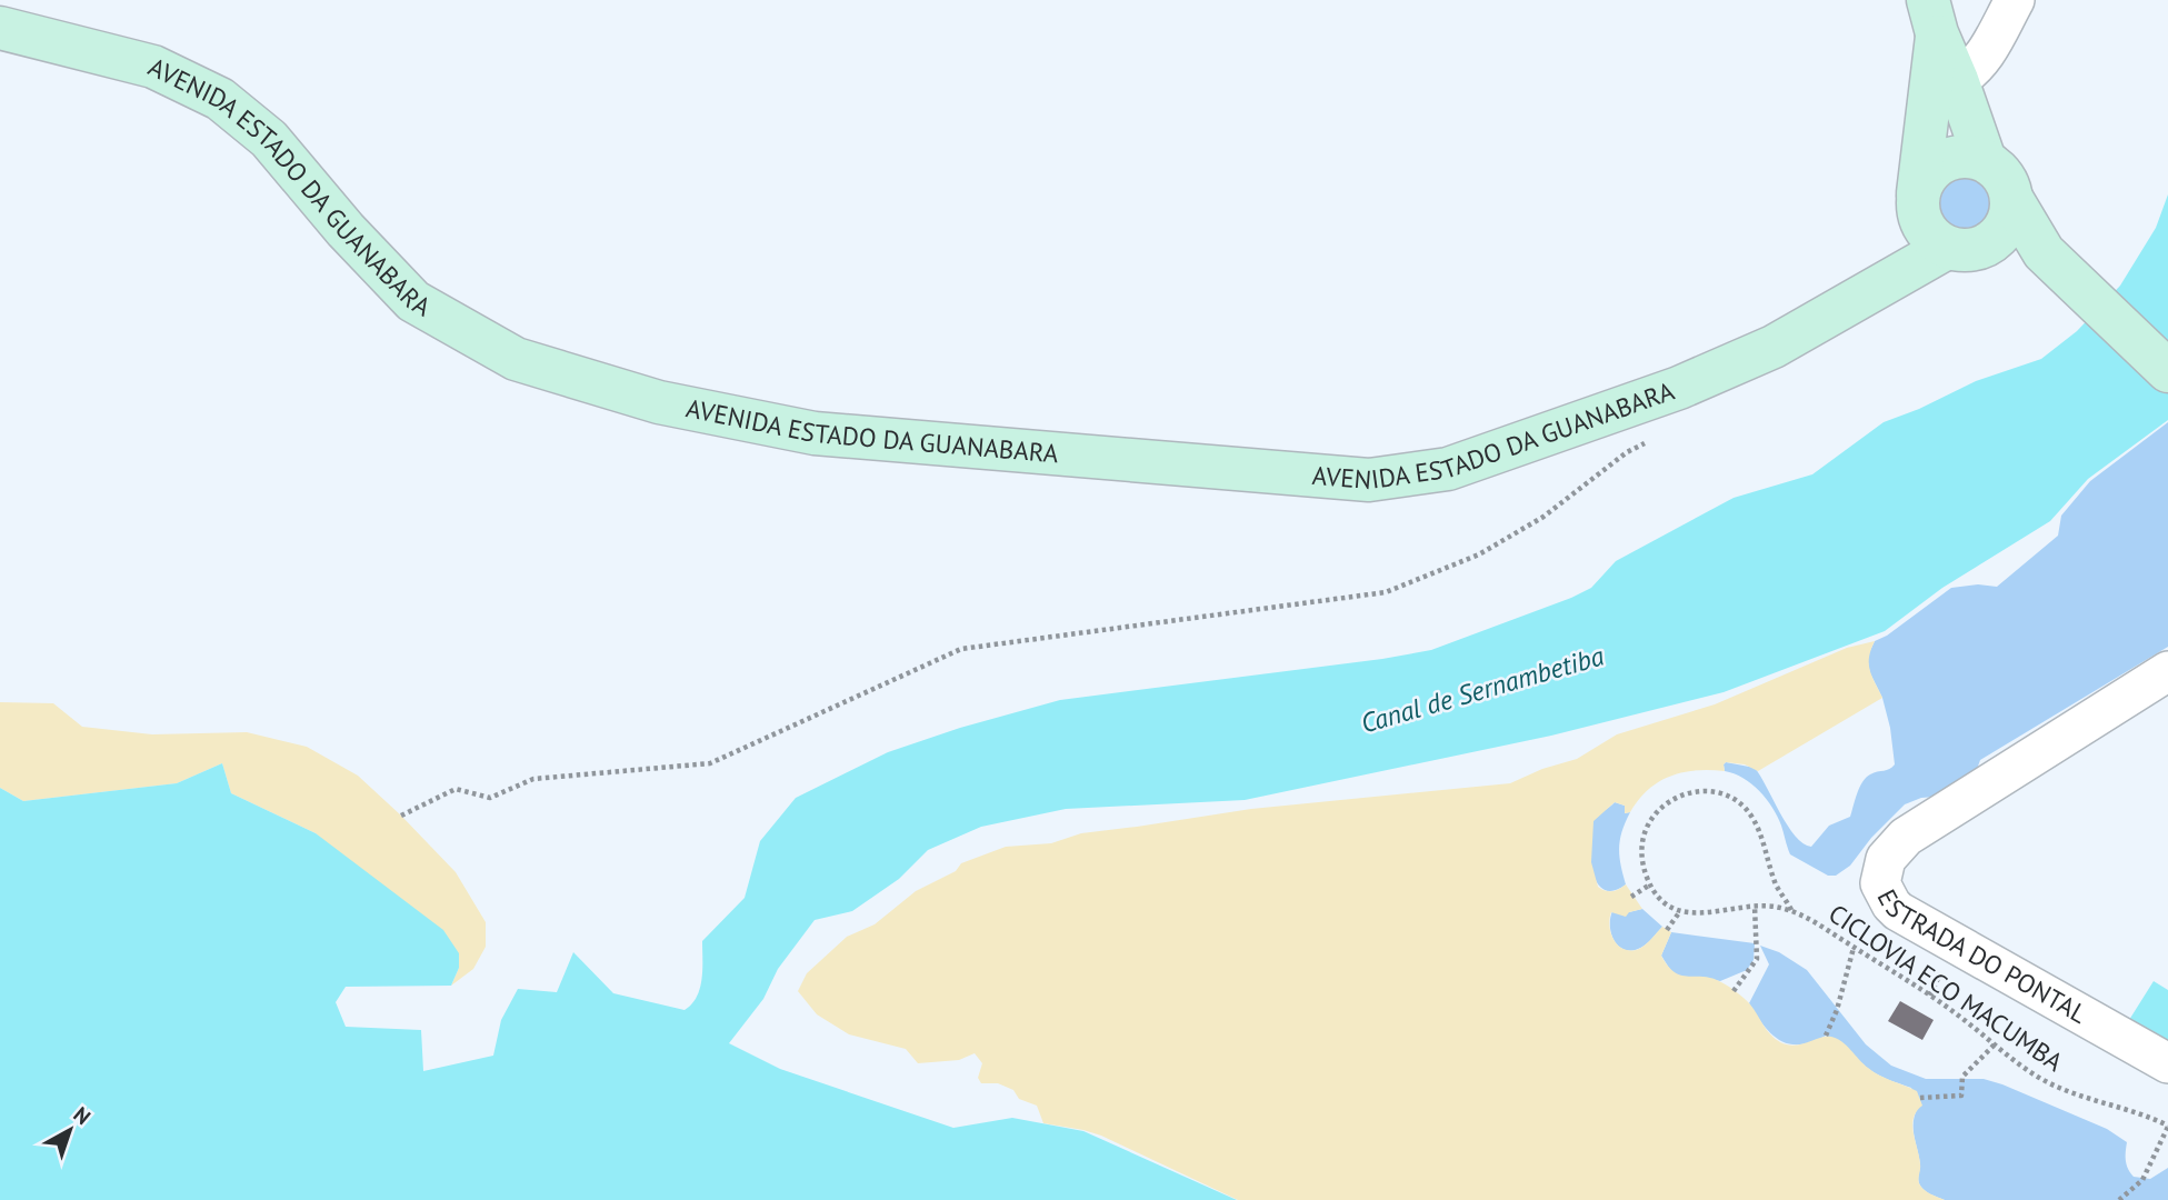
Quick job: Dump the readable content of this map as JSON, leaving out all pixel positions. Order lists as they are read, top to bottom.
{
  "streets": {
    "main road": ["AVENIDA ESTADO DA GUANABARA"],
    "street": ["ESTRADA DO PONTAL"],
    "path": ["CICLOVIA ECO MACUMBA"]
  },
  "water": ["Canal de Sernambetiba"],
  "north": "top right"
}
